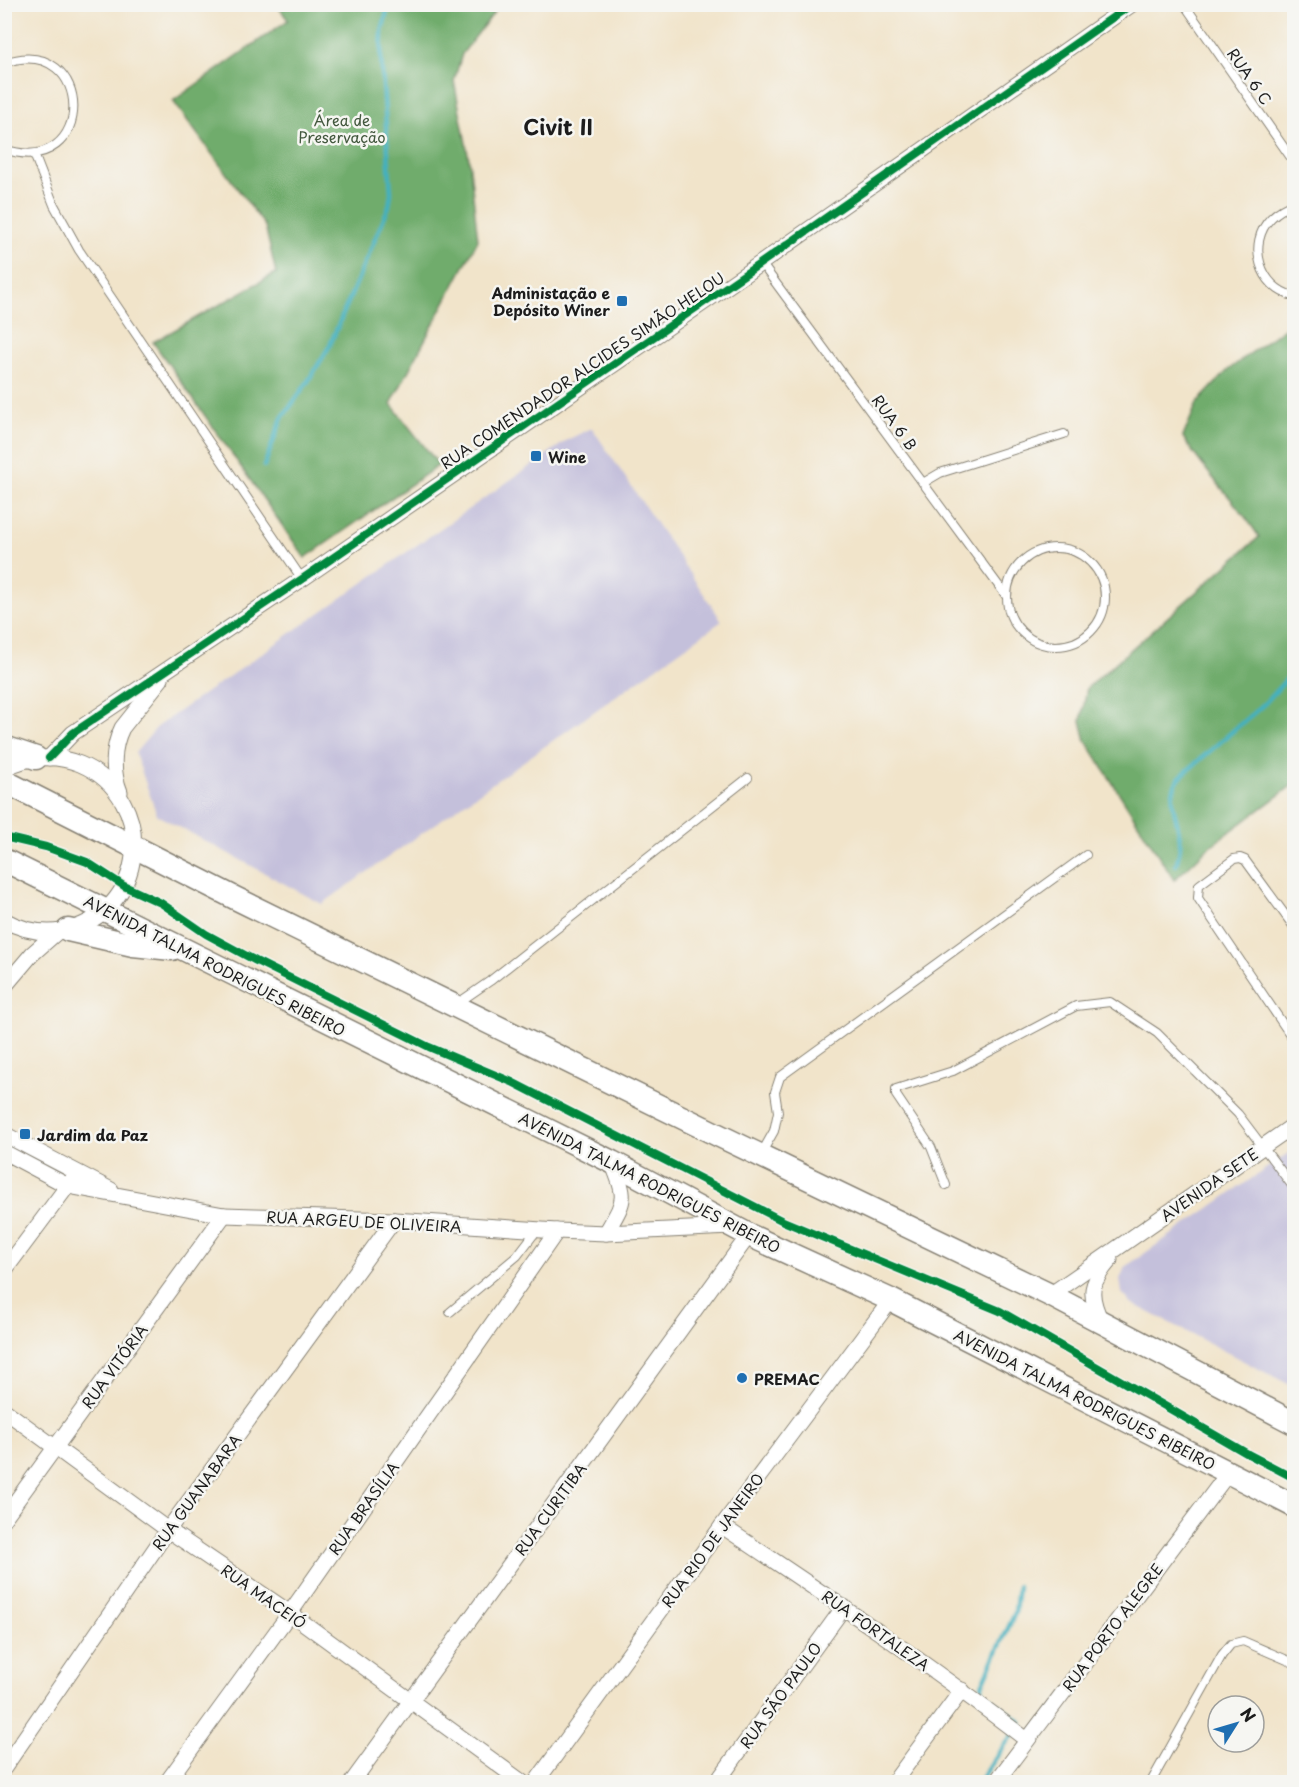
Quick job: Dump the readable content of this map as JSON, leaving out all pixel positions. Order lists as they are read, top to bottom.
{
  "streets": {
    "main road": ["AVENIDA TALMA RODRIGUES RIBEIRO"],
    "street": [
      "RUA COMENDADOR ALCIDES SIMÃO HELOU",
      "AVENIDA SETE",
      "RUA ARGEU DE OLIVEIRA",
      "RUA VITÓRIA",
      "RUA GUANABARA",
      "RUA BRASÍLIA",
      "RUA CURITIBA",
      "RUA RIO DE JANEIRO",
      "RUA MACEIÓ",
      "RUA PORTO ALEGRE",
      "RUA FORTALEZA",
      "RUA SÃO PAULO"
    ],
    "lane": ["RUA 6 C", "RUA 6 B"]
  },
  "crossings": [
    ["RUA COMENDADOR ALCIDES SIMÃO HELOU", "RUA 6 B"],
    ["AVENIDA TALMA RODRIGUES RIBEIRO", "RUA ARGEU DE OLIVEIRA"],
    ["AVENIDA TALMA RODRIGUES RIBEIRO", "RUA CURITIBA"],
    ["AVENIDA TALMA RODRIGUES RIBEIRO", "RUA RIO DE JANEIRO"],
    ["AVENIDA TALMA RODRIGUES RIBEIRO", "RUA PORTO ALEGRE"],
    ["RUA ARGEU DE OLIVEIRA", "RUA VITÓRIA"],
    ["RUA ARGEU DE OLIVEIRA", "RUA GUANABARA"],
    ["RUA ARGEU DE OLIVEIRA", "RUA BRASÍLIA"],
    ["RUA ARGEU DE OLIVEIRA", "RUA CURITIBA"],
    ["RUA VITÓRIA", "RUA MACEIÓ"],
    ["RUA GUANABARA", "RUA MACEIÓ"],
    ["RUA BRASÍLIA", "RUA MACEIÓ"],
    ["RUA CURITIBA", "RUA MACEIÓ"],
    ["RUA RIO DE JANEIRO", "RUA FORTALEZA"],
    ["RUA PORTO ALEGRE", "RUA FORTALEZA"],
    ["RUA FORTALEZA", "RUA SÃO PAULO"]
  ],
  "districts": ["Civit II"],
  "parks": ["Área de Preservação"],
  "places": {
    "transit": ["Administação e Depósito Winer", "Wine", "Jardim da Paz"],
    "other": ["PREMAC"]
  },
  "north": "top right"
}
